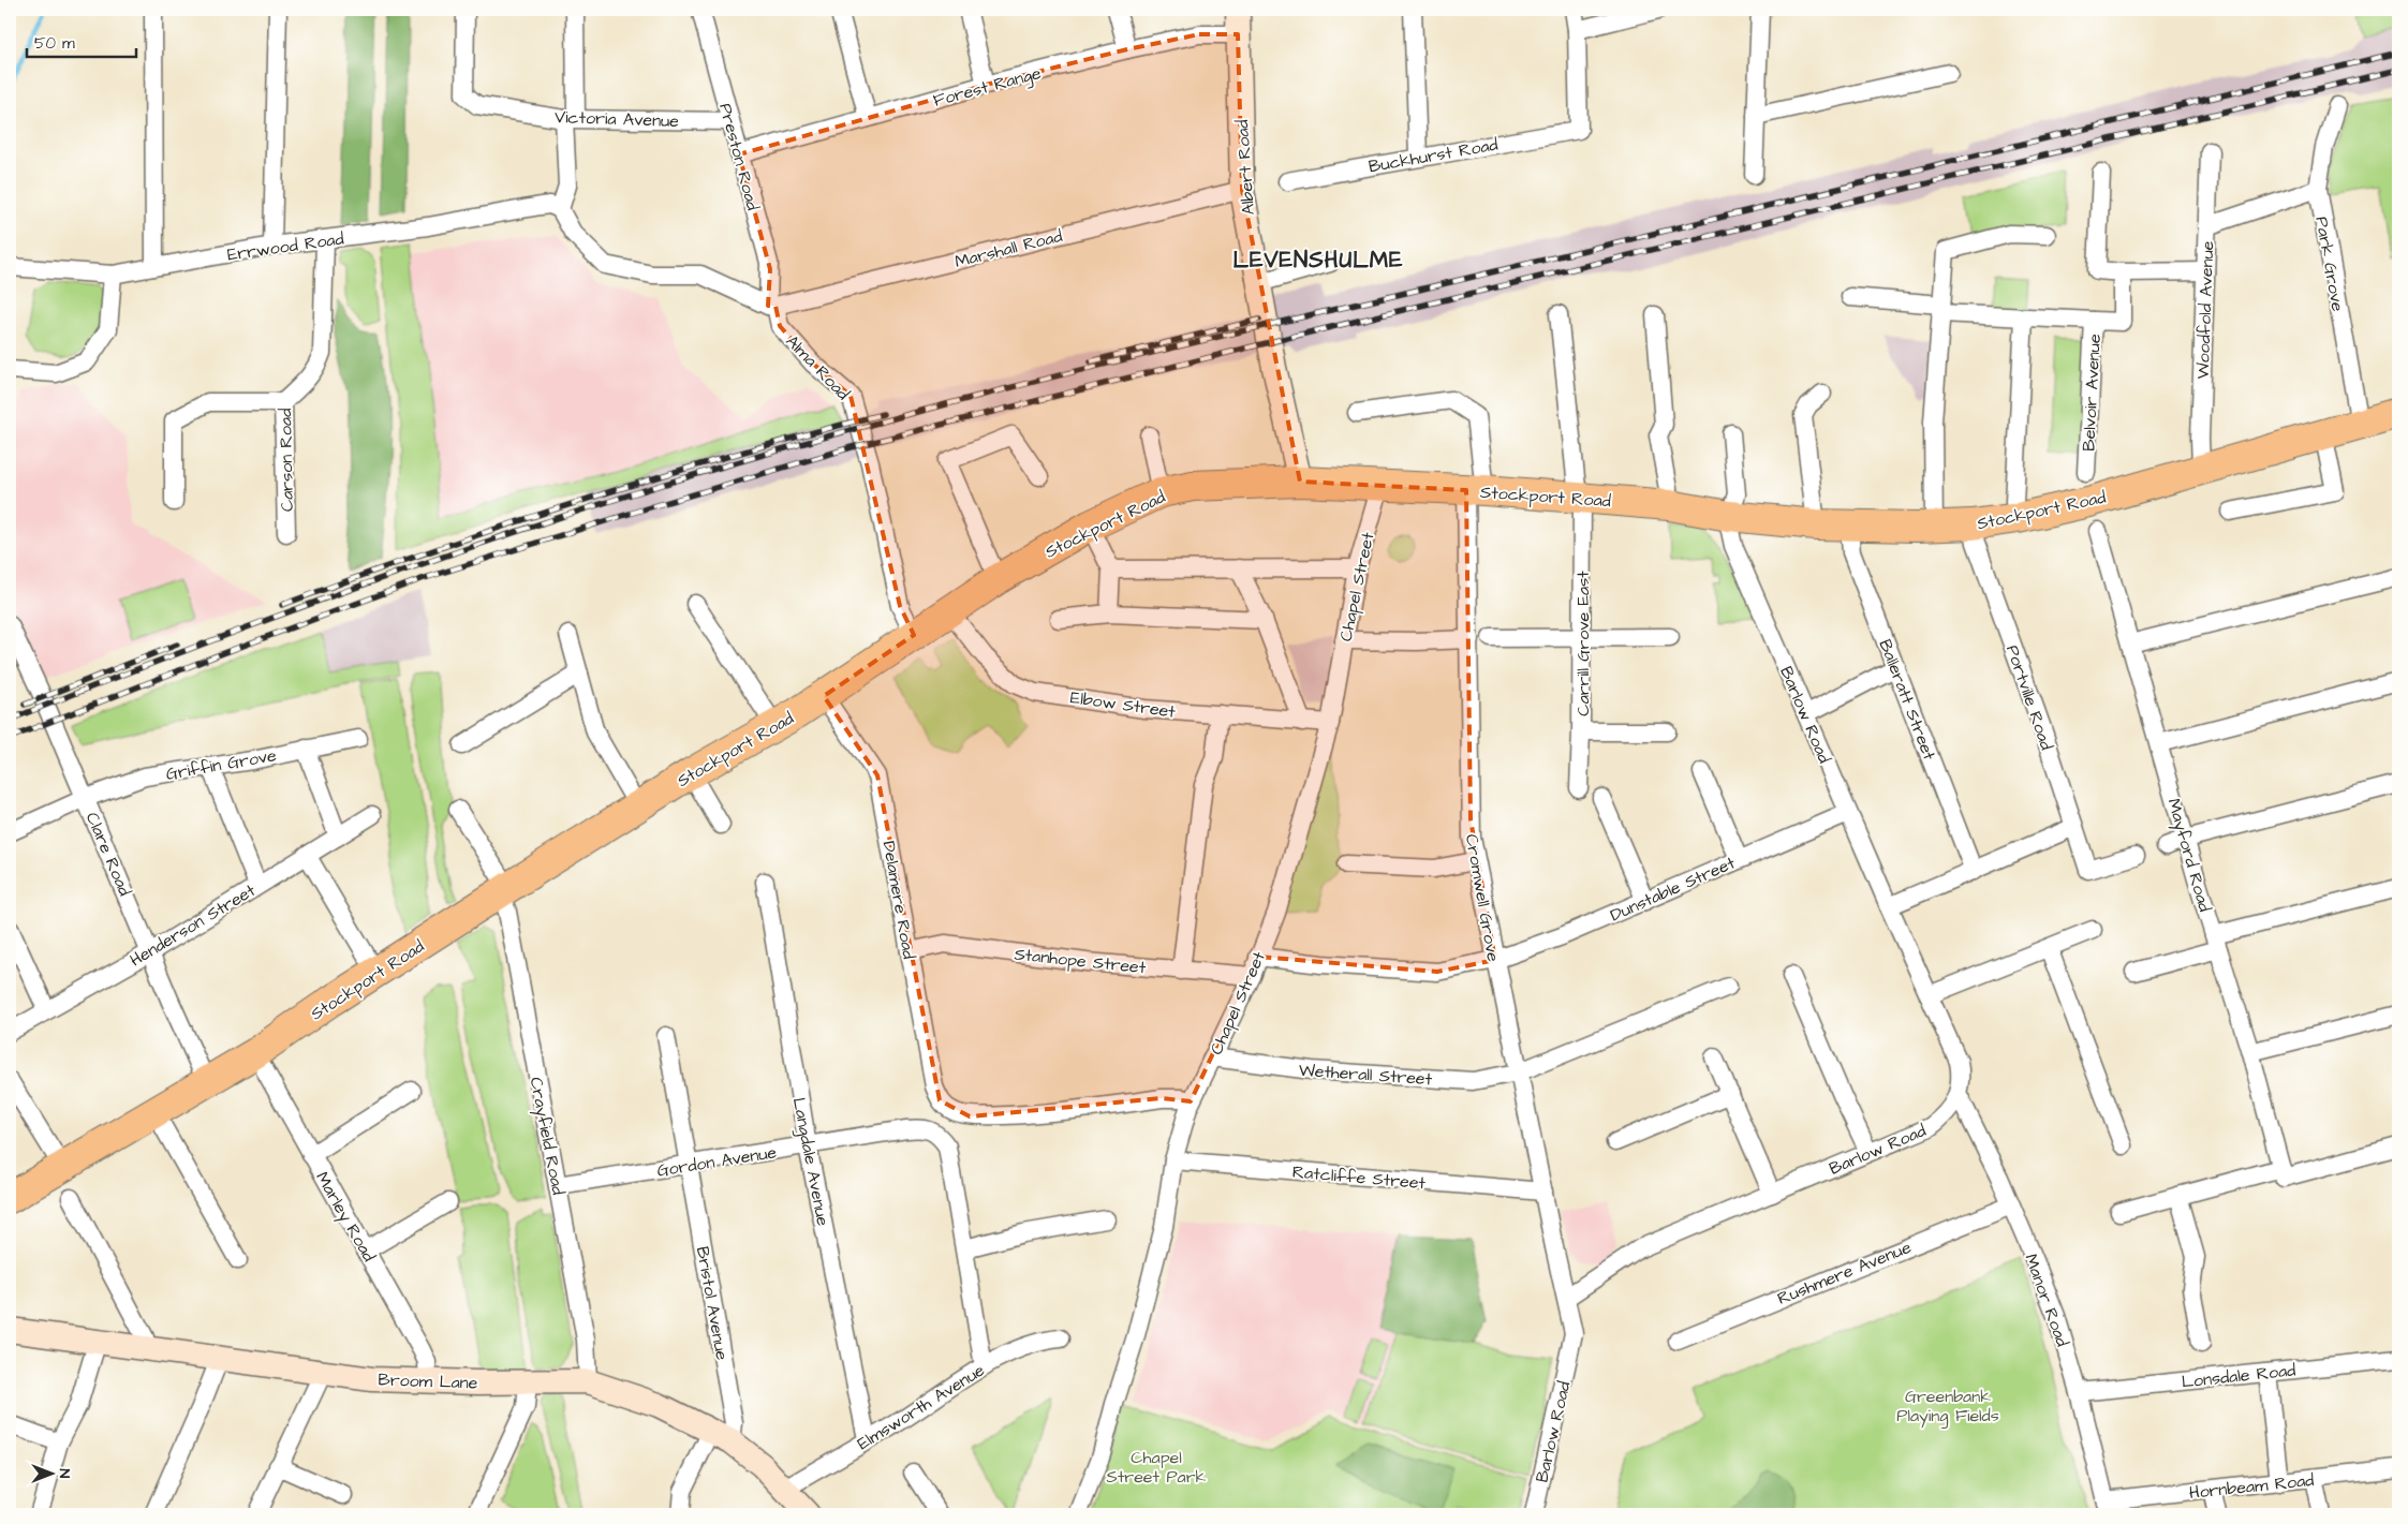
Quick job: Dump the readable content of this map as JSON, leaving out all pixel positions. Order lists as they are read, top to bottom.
{
  "streets": {
    "highway": ["Stockport Road"],
    "main road": ["Albert Road", "Broom Lane"],
    "street": [
      "Forest Range",
      "Victoria Avenue",
      "Buckhurst Road",
      "Preston Road",
      "Errwood Road",
      "Marshall Road",
      "Park Grove",
      "Woodfold Avenue",
      "Alma Road",
      "Belvoir Avenue",
      "Carson Road",
      "Chapel Street",
      "Carrill Grove East",
      "Portville Road",
      "Balleratt Street",
      "Elbow Street",
      "Barlow Road",
      "Griffin Grove",
      "Clare Road",
      "Mayford Road",
      "Dunstable Street",
      "Cromwell Grove",
      "Delamere Road",
      "Henderson Street",
      "Stanhope Street",
      "Wetherall Street",
      "Crayfield Road",
      "Gordon Avenue",
      "Langdale Avenue",
      "Ratcliffe Street",
      "Marley Road",
      "Rushmere Avenue",
      "Manor Road",
      "Bristol Avenue",
      "Lonsdale Road",
      "Elmsworth Avenue",
      "Hornbeam Road"
    ]
  },
  "crossings": [
    ["Forest Range", "Preston Road"],
    ["Forest Range", "Albert Road"],
    ["Victoria Avenue", "Preston Road"],
    ["Preston Road", "Marshall Road"],
    ["Preston Road", "Alma Road"],
    ["Albert Road", "Marshall Road"],
    ["Albert Road", "Stockport Road"],
    ["Errwood Road", "Carson Road"],
    ["Marshall Road", "Alma Road"],
    ["Park Grove", "Stockport Road"],
    ["Woodfold Avenue", "Stockport Road"],
    ["Alma Road", "Stockport Road"],
    ["Stockport Road", "Chapel Street"],
    ["Stockport Road", "Carrill Grove East"],
    ["Stockport Road", "Portville Road"],
    ["Stockport Road", "Balleratt Street"],
    ["Stockport Road", "Elbow Street"],
    ["Stockport Road", "Barlow Road"],
    ["Stockport Road", "Clare Road"],
    ["Stockport Road", "Cromwell Grove"],
    ["Stockport Road", "Delamere Road"],
    ["Stockport Road", "Crayfield Road"],
    ["Stockport Road", "Marley Road"],
    ["Chapel Street", "Elbow Street"],
    ["Chapel Street", "Dunstable Street"],
    ["Chapel Street", "Delamere Road"],
    ["Chapel Street", "Stanhope Street"],
    ["Chapel Street", "Wetherall Street"],
    ["Chapel Street", "Ratcliffe Street"],
    ["Barlow Road", "Dunstable Street"],
    ["Barlow Road", "Cromwell Grove"],
    ["Barlow Road", "Manor Road"],
    ["Griffin Grove", "Clare Road"],
    ["Clare Road", "Henderson Street"],
    ["Dunstable Street", "Cromwell Grove"],
    ["Cromwell Grove", "Wetherall Street"],
    ["Cromwell Grove", "Ratcliffe Street"],
    ["Delamere Road", "Stanhope Street"],
    ["Crayfield Road", "Gordon Avenue"],
    ["Crayfield Road", "Broom Lane"],
    ["Gordon Avenue", "Langdale Avenue"],
    ["Gordon Avenue", "Bristol Avenue"],
    ["Langdale Avenue", "Elmsworth Avenue"],
    ["Marley Road", "Broom Lane"],
    ["Rushmere Avenue", "Manor Road"],
    ["Manor Road", "Lonsdale Road"],
    ["Manor Road", "Hornbeam Road"],
    ["Bristol Avenue", "Broom Lane"],
    ["Broom Lane", "Elmsworth Avenue"]
  ],
  "districts": ["LEVENSHULME"],
  "parks": ["Greenbank Playing Fields", "Chapel Street Park"],
  "scale_bar": "50 m",
  "north": "right"
}
